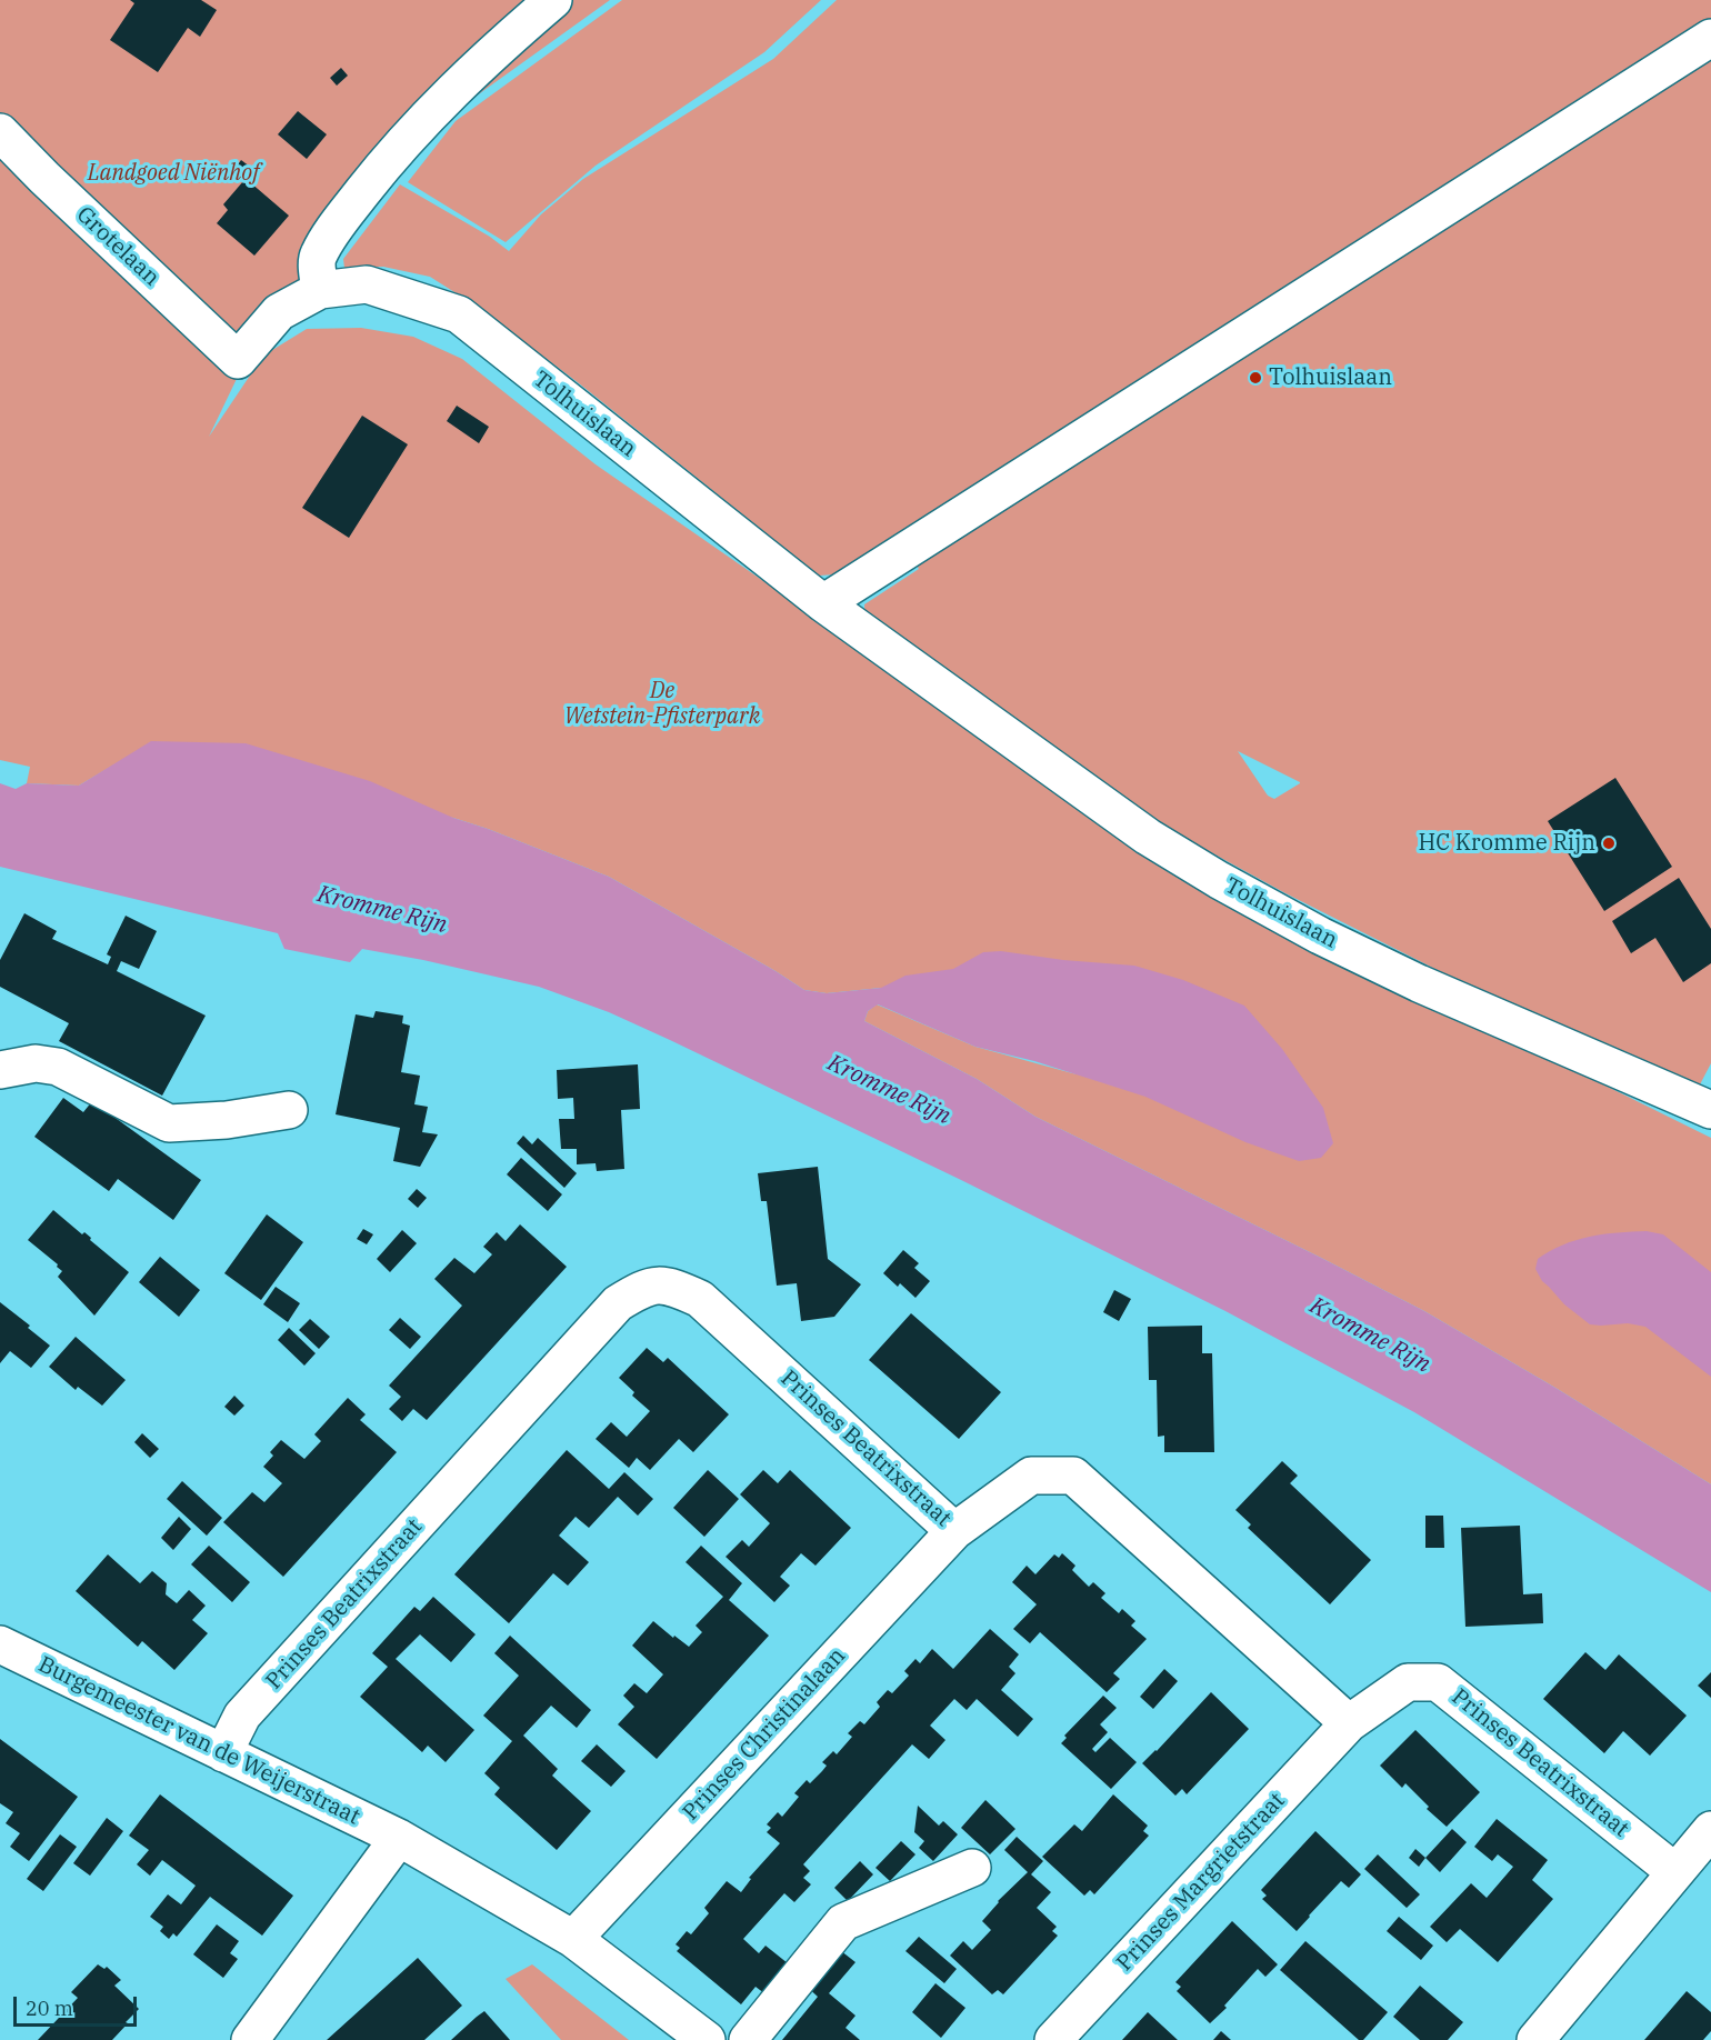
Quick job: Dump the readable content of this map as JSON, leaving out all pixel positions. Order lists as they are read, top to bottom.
{
  "streets": {
    "street": [
      "Grotelaan",
      "Tolhuislaan",
      "Prinses Beatrixstraat",
      "Prinses Christinalaan",
      "Burgemeester van de Weijerstraat",
      "Prinses Margrietstraat"
    ]
  },
  "crossings": [
    ["Grotelaan", "Tolhuislaan"],
    ["Prinses Beatrixstraat", "Prinses Christinalaan"],
    ["Prinses Beatrixstraat", "Burgemeester van de Weijerstraat"],
    ["Prinses Beatrixstraat", "Prinses Margrietstraat"],
    ["Prinses Christinalaan", "Burgemeester van de Weijerstraat"]
  ],
  "water": ["Kromme Rijn"],
  "parks": ["Landgoed Niënhof", "De Wetstein-Pfisterpark"],
  "places": ["Tolhuislaan", "HC Kromme Rijn"],
  "scale_bar": "20 m"
}
